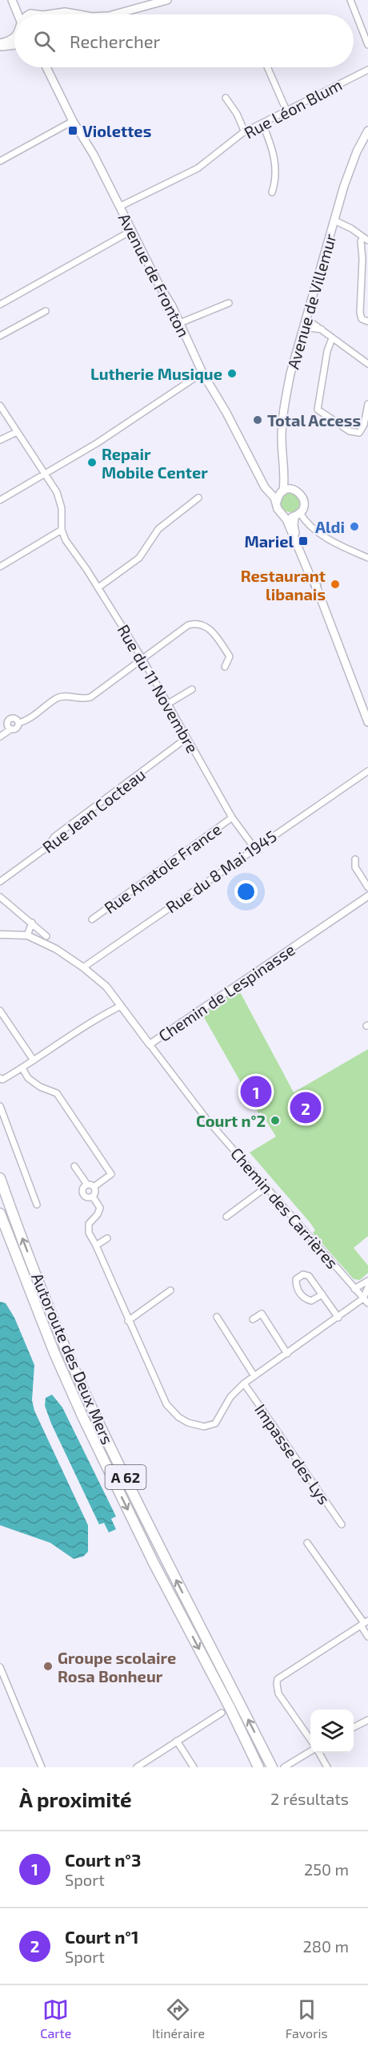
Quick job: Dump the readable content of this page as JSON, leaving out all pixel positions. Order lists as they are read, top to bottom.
{
  "streets": {
    "highway": ["Autoroute des Deux Mers", "A 62"],
    "main road": ["Avenue de Fronton", "Avenue de Villemur"],
    "street": [
      "Rue Léon Blum",
      "Rue du 11 Novembre",
      "Rue Jean Cocteau",
      "Rue Anatole France",
      "Rue du 8 Mai 1945",
      "Chemin de Lespinasse",
      "Chemin des Carrières",
      "Impasse des Lys"
    ]
  },
  "crossings": [
    ["Rue Léon Blum", "Avenue de Fronton"],
    ["Avenue de Fronton", "Avenue de Villemur"],
    ["Rue du 11 Novembre", "Rue Jean Cocteau"],
    ["Rue du 11 Novembre", "Rue Anatole France"],
    ["Rue du 11 Novembre", "Rue du 8 Mai 1945"],
    ["Rue du 8 Mai 1945", "Chemin de Lespinasse"],
    ["Chemin de Lespinasse", "Chemin des Carrières"]
  ],
  "places": {
    "transit": ["Violettes", "Mariel"],
    "other": [
      "Lutherie Musique",
      "Total Access",
      "Repair Mobile Center",
      "Aldi",
      "Restaurant libanais",
      "Court n°2",
      "Groupe scolaire Rosa Bonheur"
    ]
  },
  "page": {
    "search": "Rechercher",
    "pins": ["1", "2"],
    "heading": ["À proximité", "2 résultats"],
    "list": [
      {
        "mark": "1",
        "name": "Court n°3",
        "note": "Sport",
        "value": "250 m"
      },
      {
        "mark": "2",
        "name": "Court n°1",
        "note": "Sport",
        "value": "280 m"
      }
    ],
    "nav": ["Carte", "Itinéraire", "Favoris"]
  }
}
